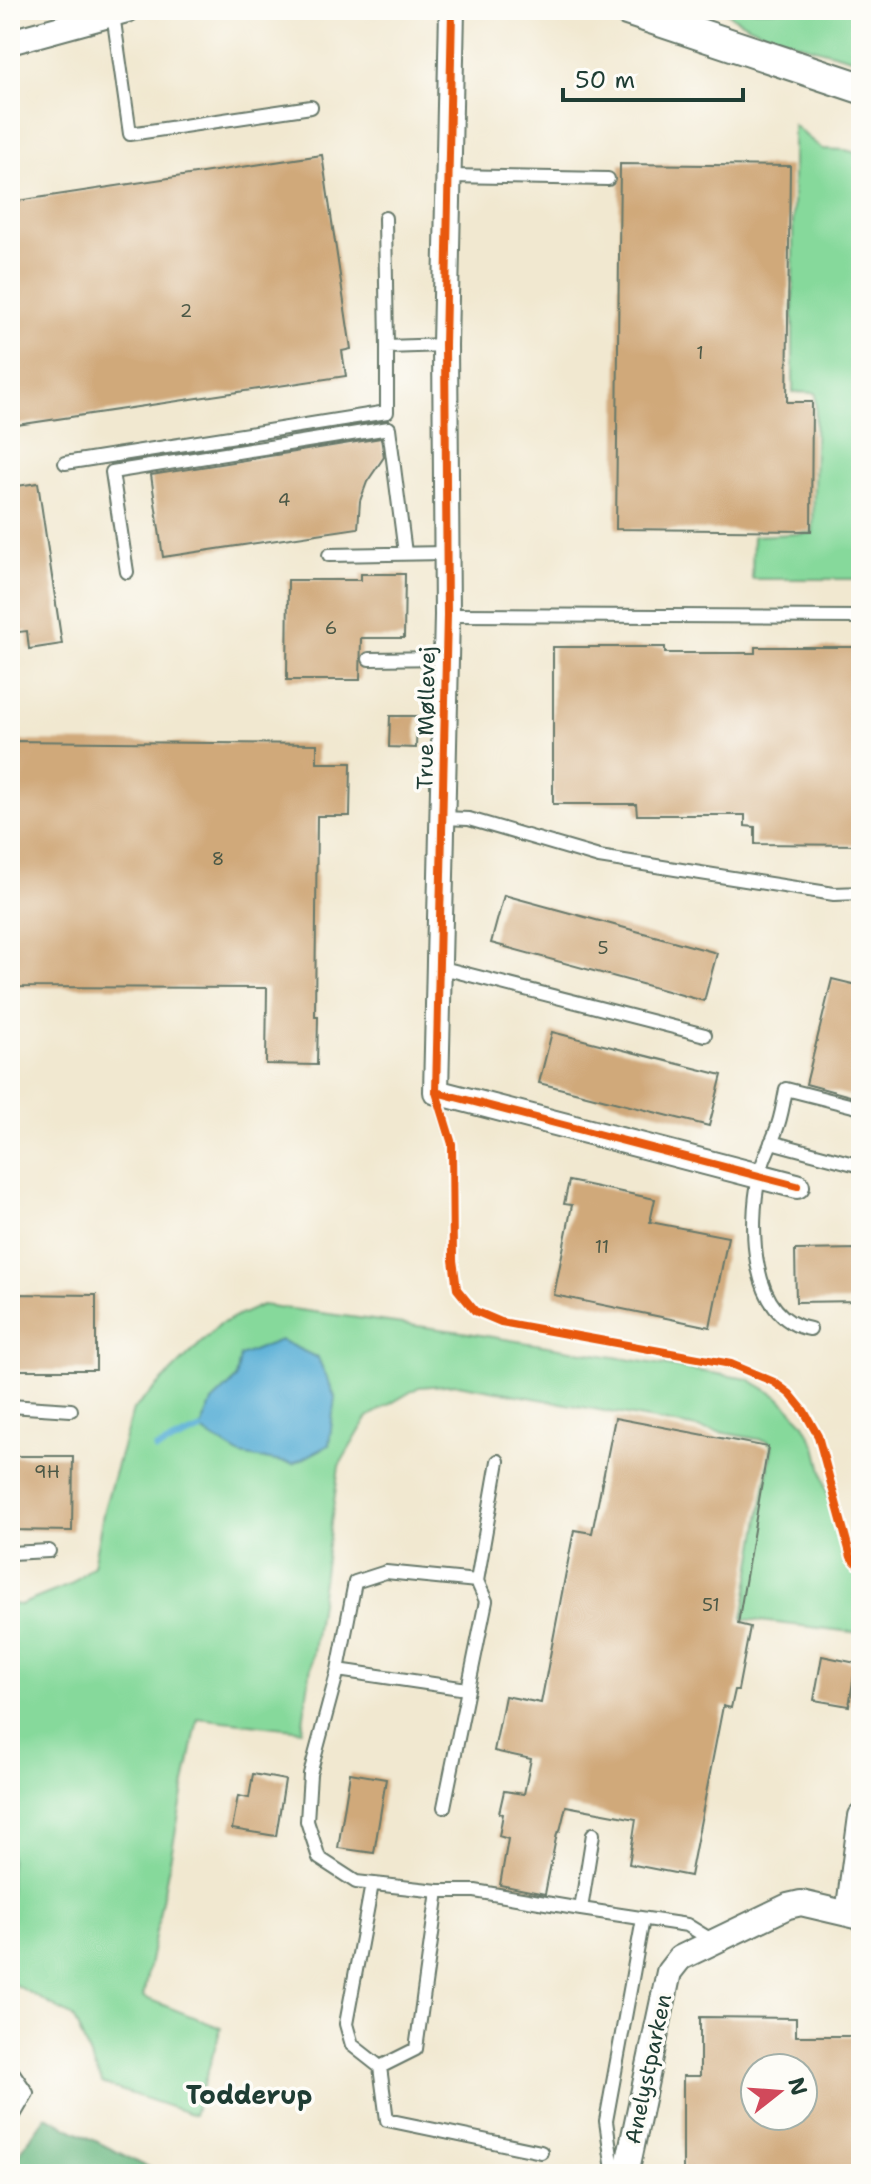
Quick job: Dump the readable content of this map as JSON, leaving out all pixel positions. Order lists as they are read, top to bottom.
{
  "streets": {
    "street": ["True Møllevej", "Anelystparken"]
  },
  "districts": ["Todderup"],
  "house_numbers": [
    "2",
    "1",
    "4",
    "6",
    "8",
    "5",
    "11",
    "9H",
    "51"
  ],
  "scale_bar": "50 m",
  "north": "right"
}
